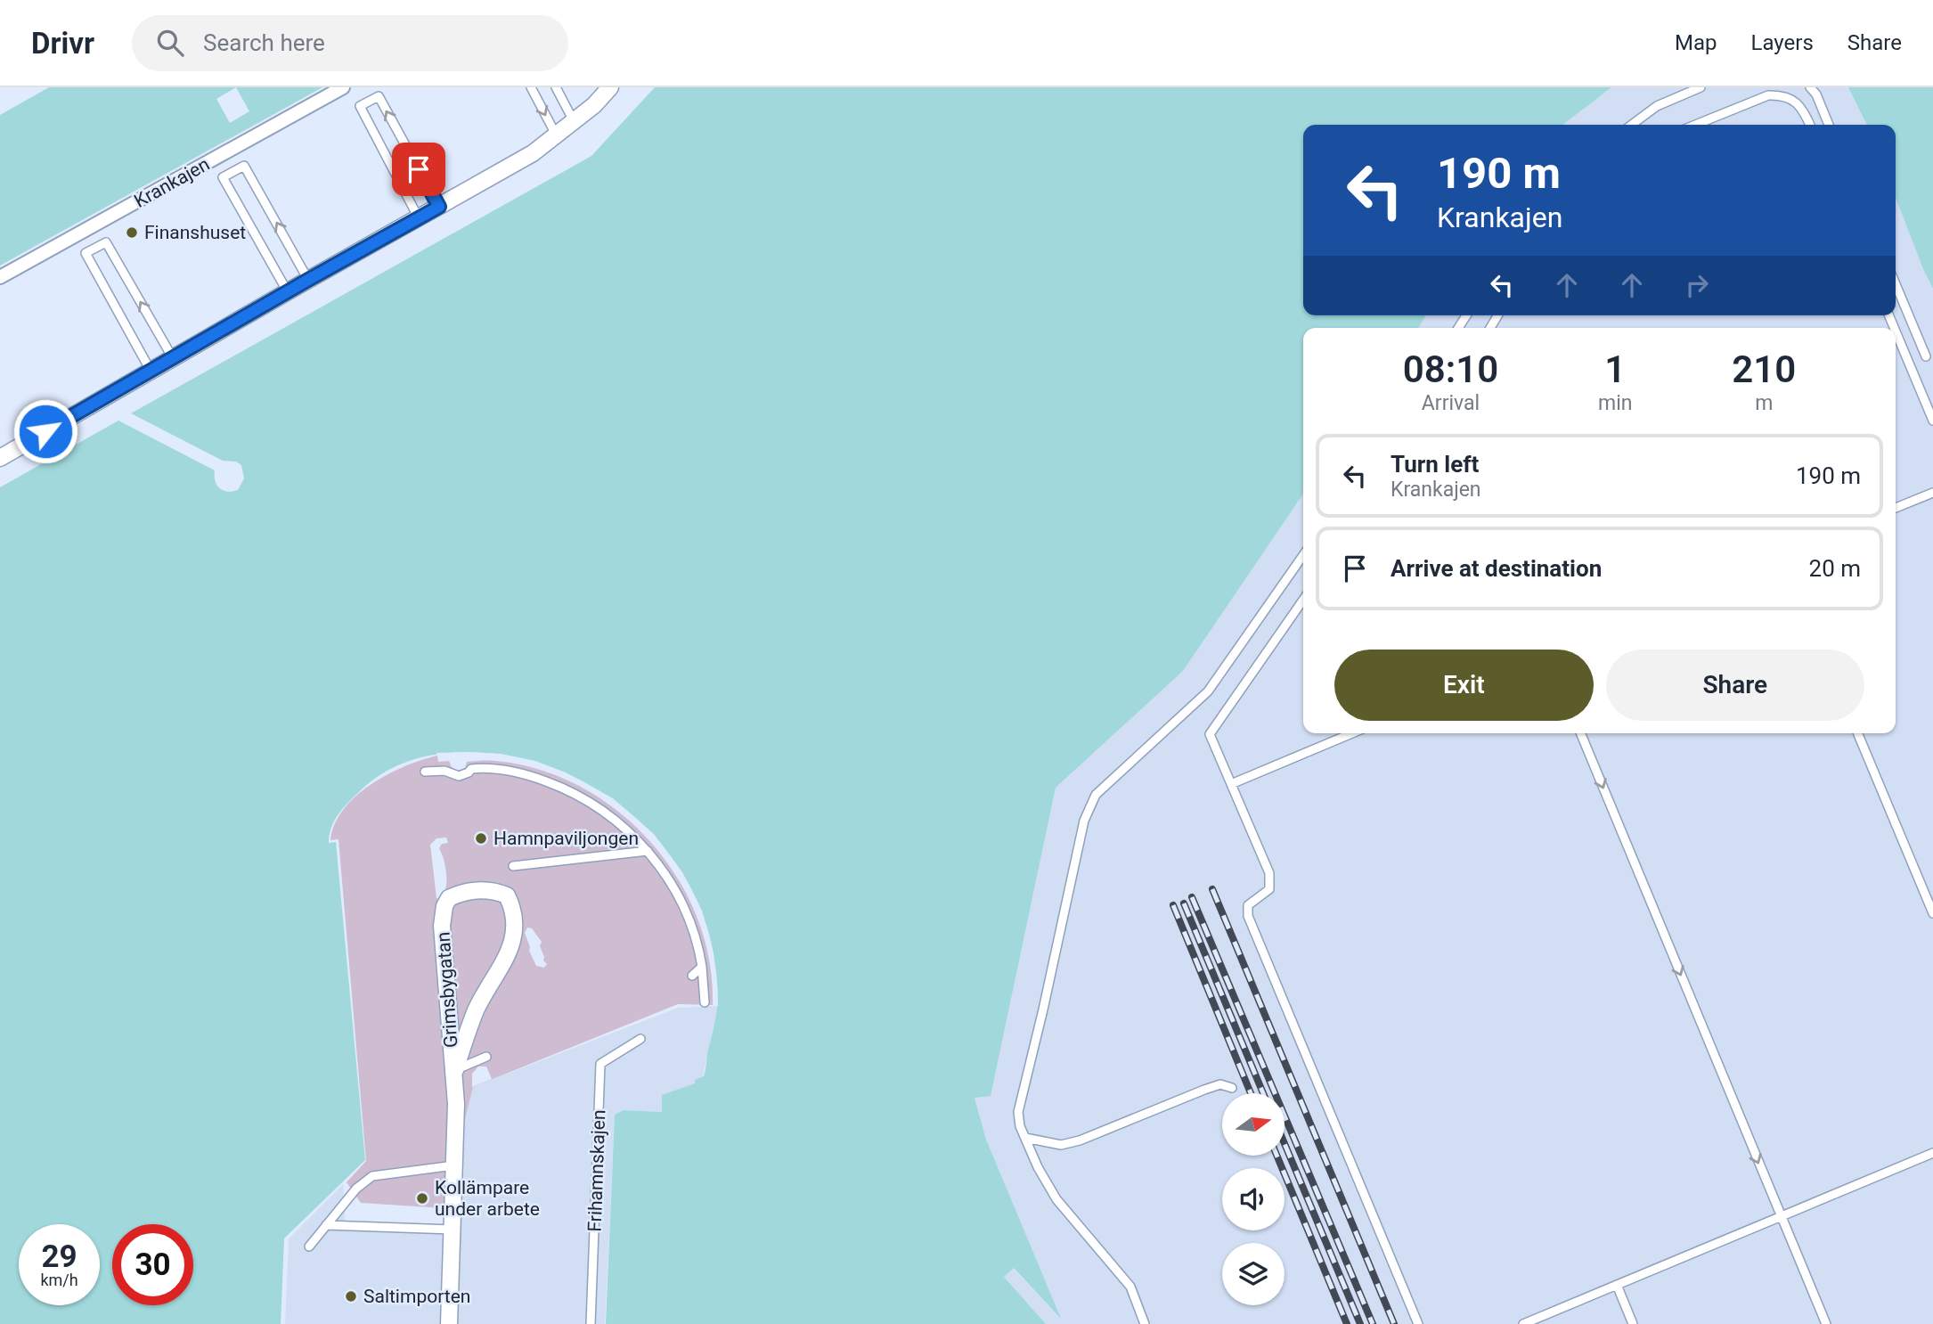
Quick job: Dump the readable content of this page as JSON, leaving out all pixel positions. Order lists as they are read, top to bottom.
{
  "streets": {
    "street": ["Krankajen", "Grimsbygatan"],
    "lane": ["Frihamnskajen"]
  },
  "places": [
    "Finanshuset",
    "Hamnpaviljongen",
    "Kollämpare under arbete",
    "Saltimporten"
  ],
  "north": "right",
  "page": {
    "header": "Drivr",
    "search": "Search here",
    "nav": ["Map", "Layers", "Share"],
    "turn": ["190 m", "Krankajen"],
    "eta": [
      "08:10",
      "Arrival",
      "1",
      "min",
      "210",
      "m"
    ],
    "list": [
      {
        "name": "Turn left",
        "note": "Krankajen",
        "value": "190 m"
      },
      {
        "name": "Arrive at destination",
        "value": "20 m"
      }
    ],
    "buttons": ["Exit", "Share"],
    "speed": "29 km/h",
    "limit": "30"
  }
}
